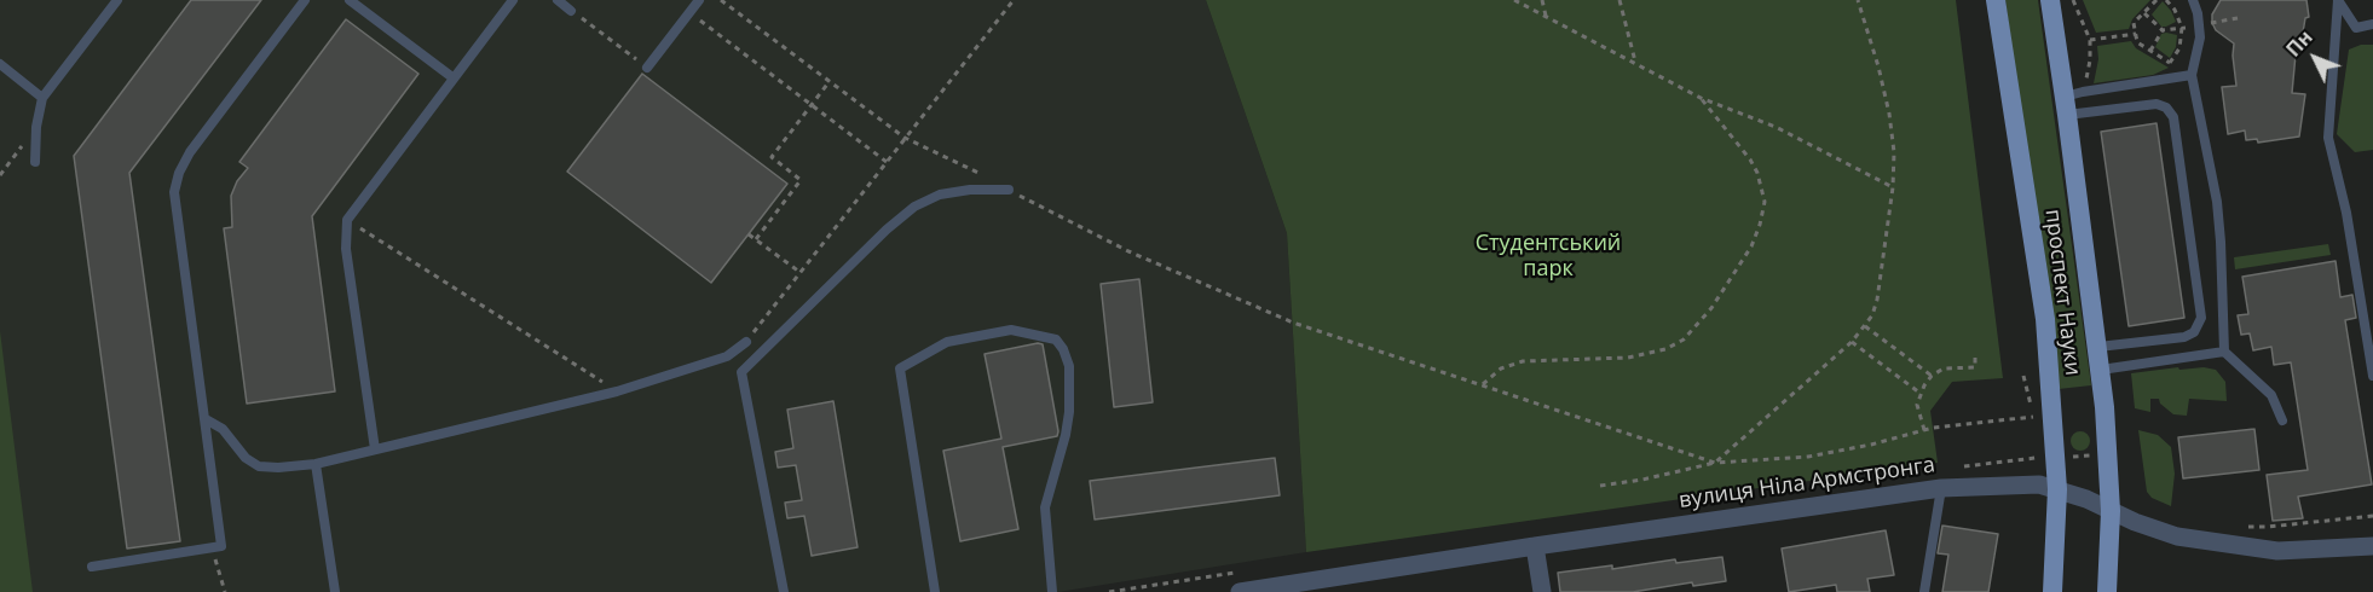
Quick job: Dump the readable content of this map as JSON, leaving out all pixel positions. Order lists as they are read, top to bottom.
{
  "streets": {
    "main road": ["проспект Науки"],
    "street": ["вулиця Ніла Армстронга"]
  },
  "crossings": [
    ["проспект Науки", "вулиця Ніла Армстронга"]
  ],
  "parks": ["Студентський парк"],
  "north": "top left"
}
